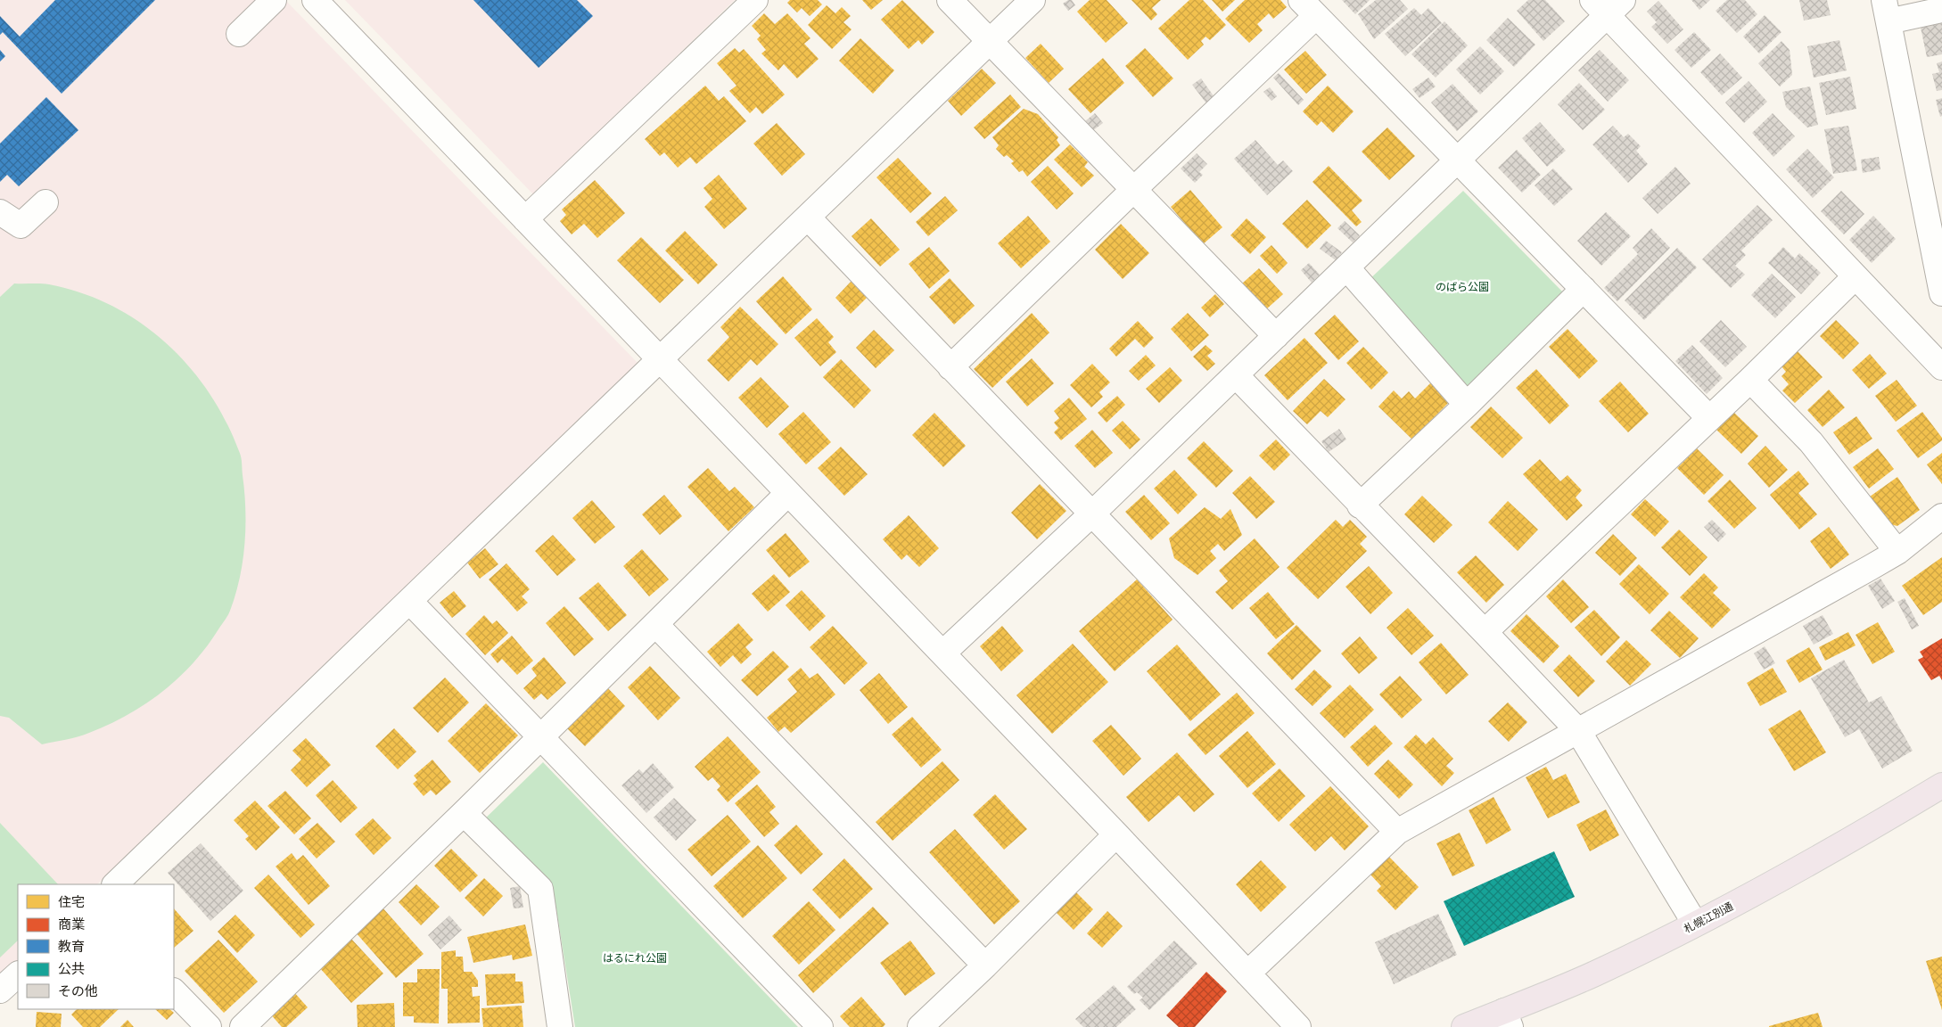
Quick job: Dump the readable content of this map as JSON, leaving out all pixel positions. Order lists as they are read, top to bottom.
{
  "streets": {
    "highway": ["札幌江別通"]
  },
  "parks": ["のばら公園", "はるにれ公園"],
  "legend": [
    "住宅",
    "商業",
    "教育",
    "公共",
    "その他"
  ]
}
